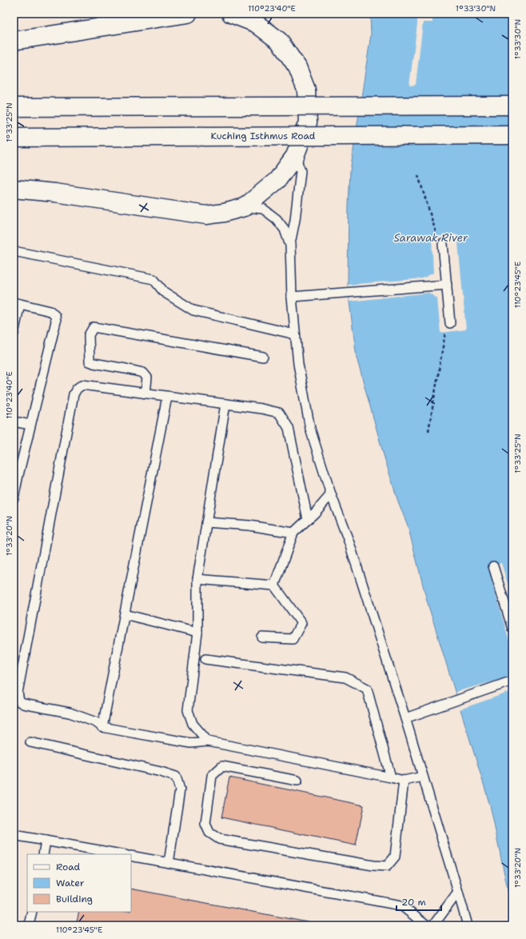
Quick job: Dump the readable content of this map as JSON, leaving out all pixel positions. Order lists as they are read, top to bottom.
{
  "streets": {
    "main road": ["Kuching Isthmus Road"]
  },
  "water": ["Sarawak River"],
  "legend": ["Road", "Water", "Building"],
  "scale_bar": "20 m",
  "coordinates": [
    "110°23'40\"E",
    "1°33'30\"N",
    "1°33'25\"N",
    "110°23'45\"E",
    "1°33'20\"N"
  ]
}
